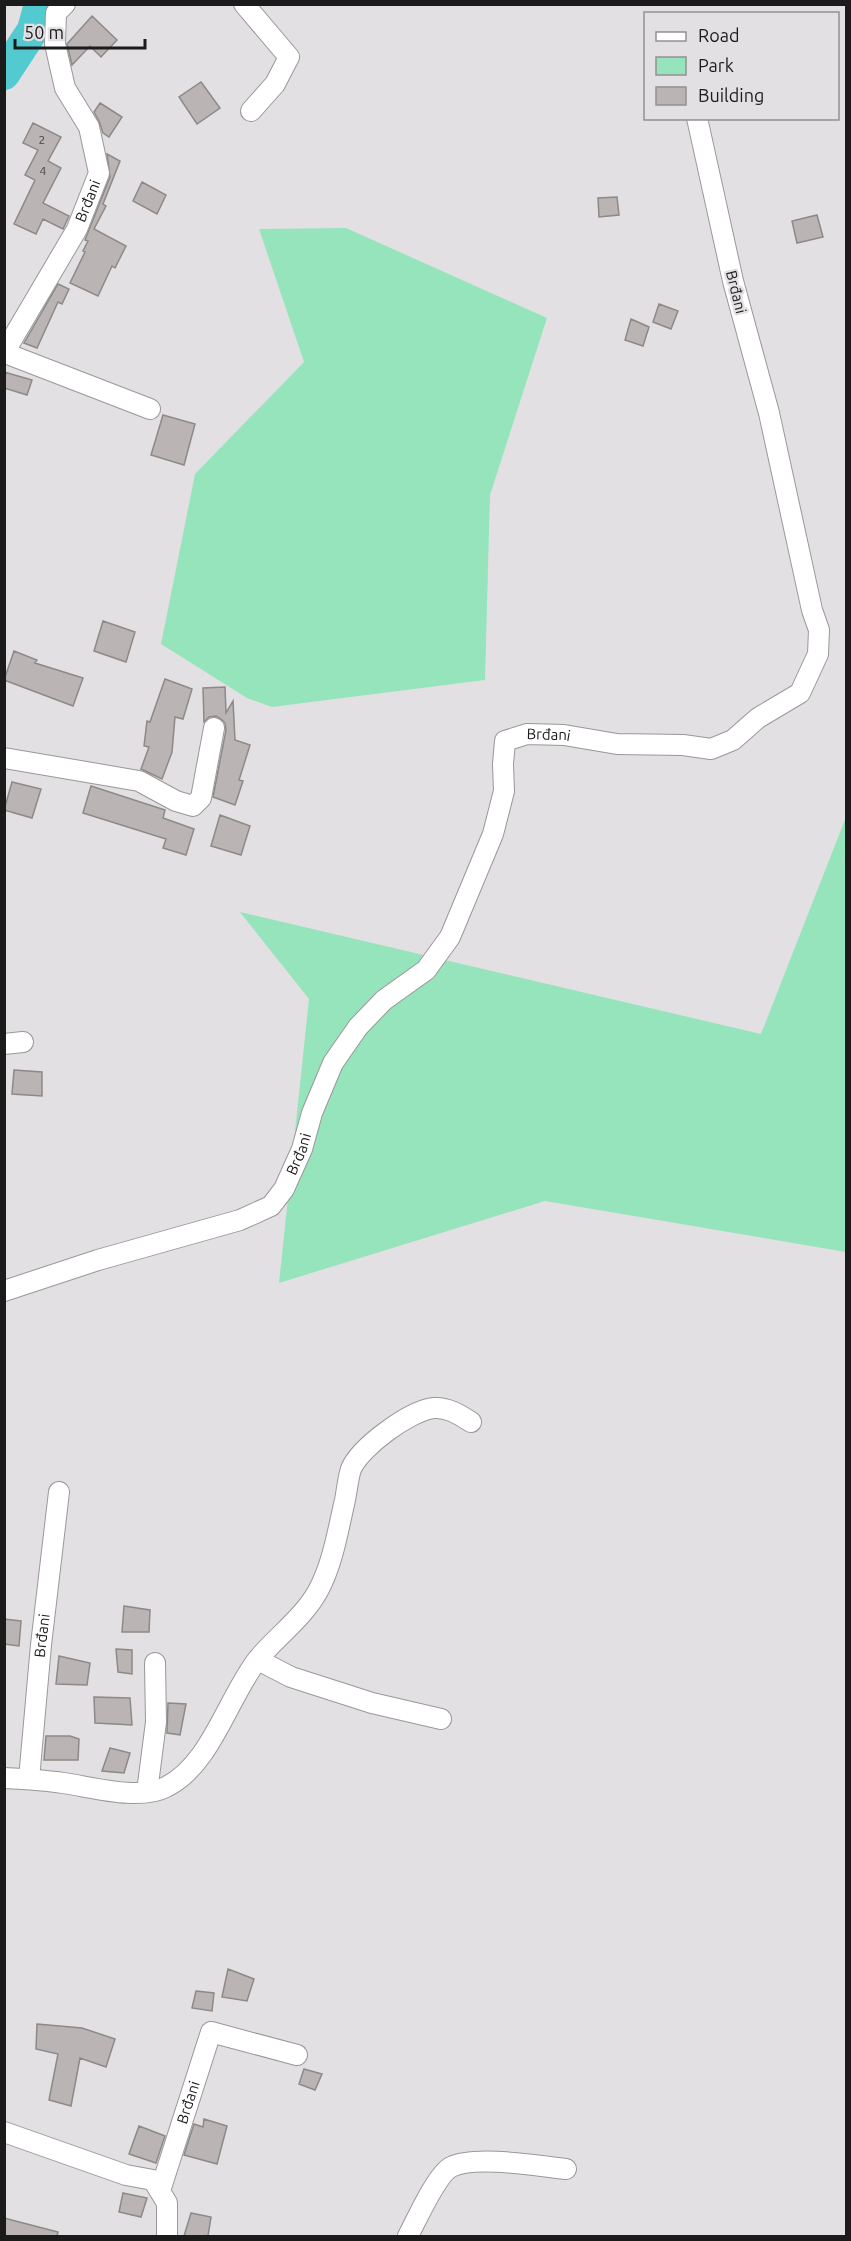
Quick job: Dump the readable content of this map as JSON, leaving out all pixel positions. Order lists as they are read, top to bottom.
{
  "streets": {
    "street": ["Brđani"]
  },
  "house_numbers": ["2", "4"],
  "legend": ["Road", "Park", "Building"],
  "scale_bar": "50 m"
}
